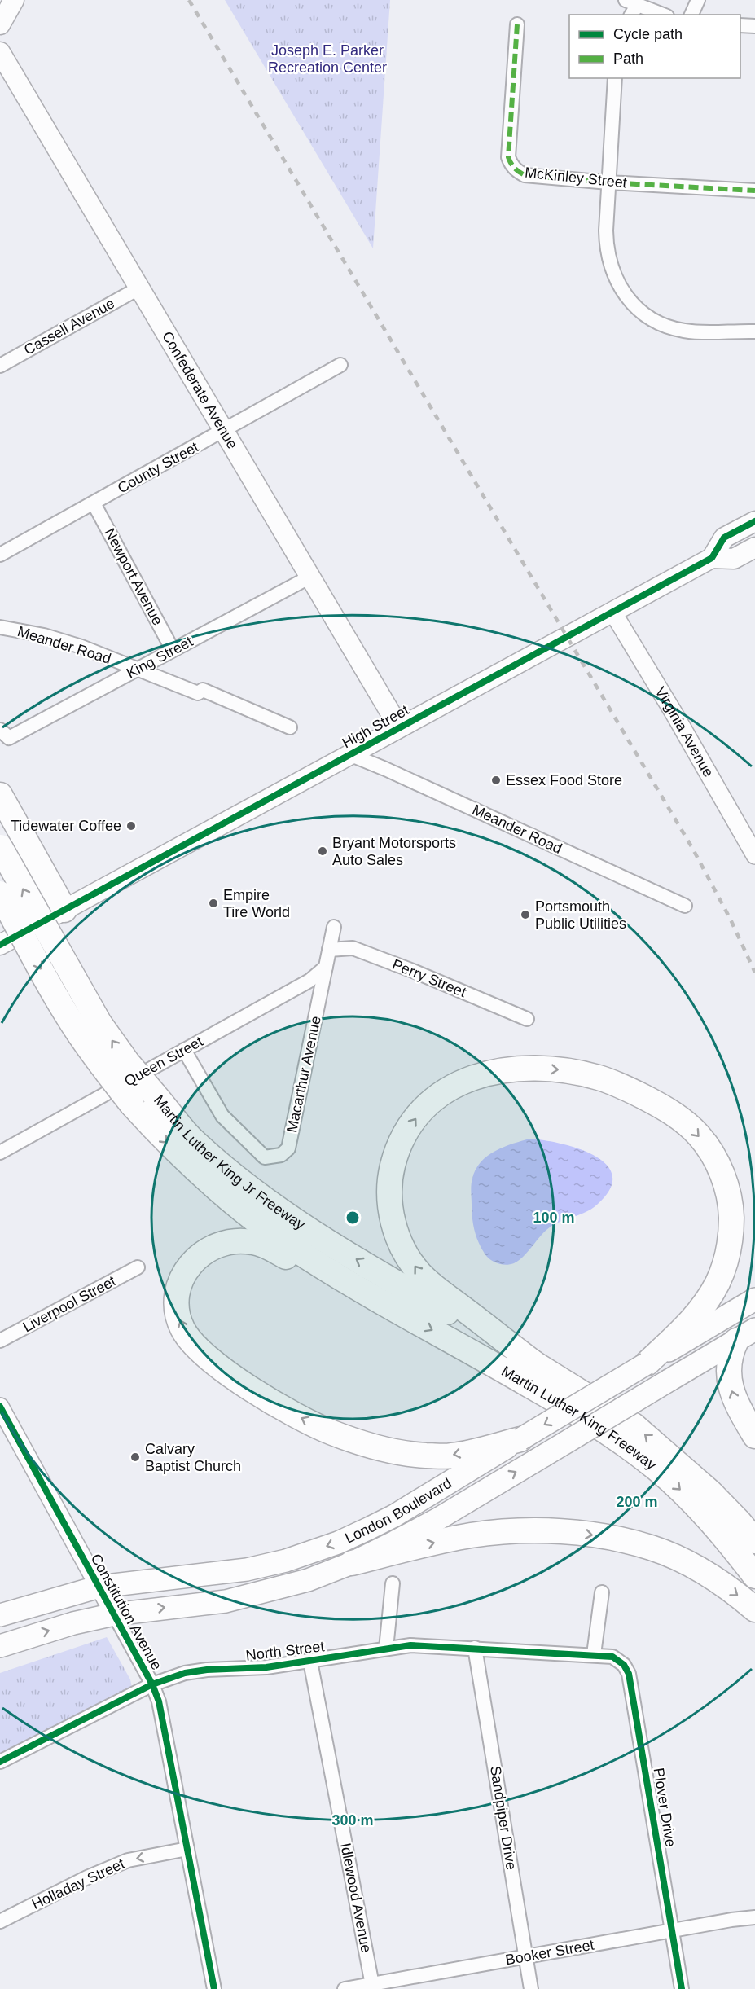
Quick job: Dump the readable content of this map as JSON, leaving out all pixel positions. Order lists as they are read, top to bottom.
{
  "streets": {
    "highway": ["Martin Luther King Jr Freeway", "Martin Luther King Freeway"],
    "main road": ["Confederate Avenue", "High Street", "London Boulevard"],
    "street": [
      "McKinley Street",
      "Cassell Avenue",
      "County Street",
      "Newport Avenue",
      "Meander Road",
      "King Street",
      "Virginia Avenue",
      "Perry Street",
      "Queen Street",
      "Macarthur Avenue",
      "Liverpool Street",
      "Constitution Avenue",
      "North Street",
      "Plover Drive",
      "Sandpiper Drive",
      "Holladay Street",
      "Idlewood Avenue",
      "Booker Street"
    ]
  },
  "crossings": [
    ["Cassell Avenue", "Confederate Avenue"],
    ["Confederate Avenue", "County Street"],
    ["Confederate Avenue", "King Street"],
    ["Confederate Avenue", "High Street"],
    ["County Street", "Newport Avenue"],
    ["Newport Avenue", "King Street"],
    ["Meander Road", "King Street"],
    ["Meander Road", "High Street"],
    ["High Street", "Virginia Avenue"],
    ["Perry Street", "Macarthur Avenue"],
    ["Queen Street", "Macarthur Avenue"],
    ["Martin Luther King Jr Freeway", "Martin Luther King Freeway"],
    ["London Boulevard", "Constitution Avenue"],
    ["Constitution Avenue", "North Street"],
    ["Constitution Avenue", "Holladay Street"],
    ["North Street", "Plover Drive"],
    ["North Street", "Sandpiper Drive"],
    ["North Street", "Idlewood Avenue"],
    ["Plover Drive", "Booker Street"],
    ["Sandpiper Drive", "Booker Street"],
    ["Idlewood Avenue", "Booker Street"]
  ],
  "one_way": ["Holladay Street"],
  "parks": ["Joseph E. Parker Recreation Center"],
  "places": [
    "Essex Food Store",
    "Tidewater Coffee",
    "Bryant Motorsports Auto Sales",
    "Empire Tire World",
    "Portsmouth Public Utilities",
    "Calvary Baptist Church"
  ],
  "legend": ["Cycle path", "Path"],
  "rings": ["100 m", "200 m", "300 m"]
}
